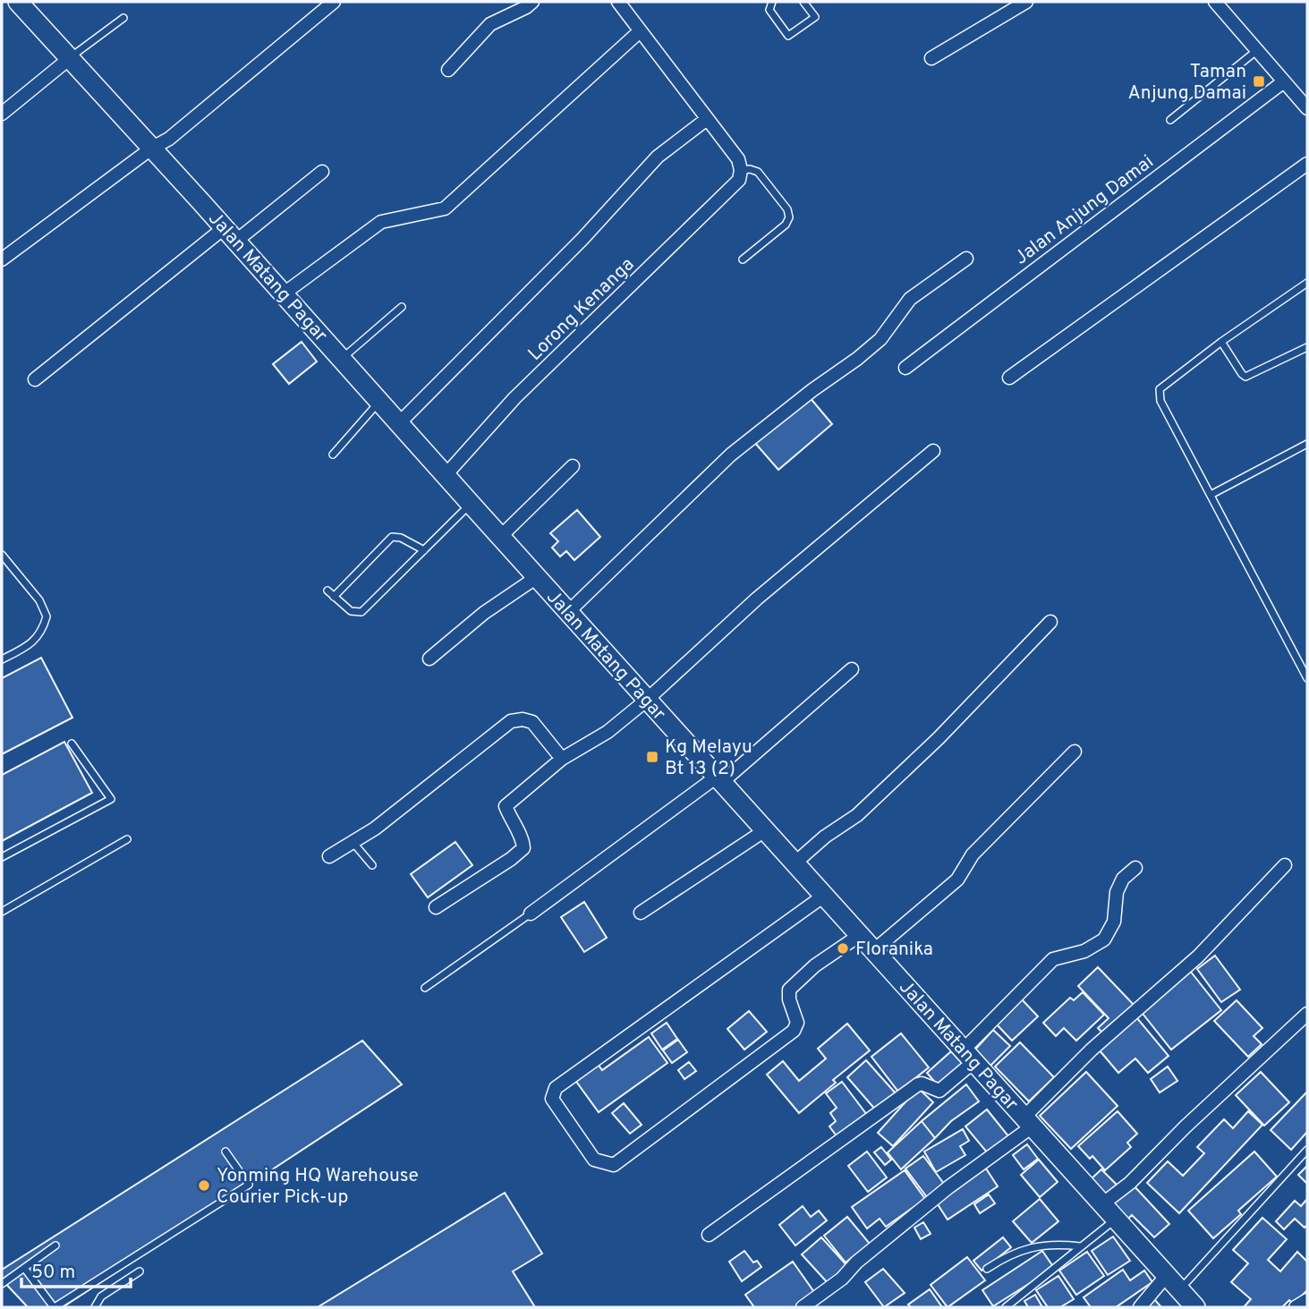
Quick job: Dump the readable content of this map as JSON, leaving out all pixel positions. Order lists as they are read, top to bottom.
{
  "streets": {
    "main road": ["Jalan Matang Pagar"],
    "street": ["Jalan Anjung Damai", "Lorong Kenanga"]
  },
  "crossings": [
    ["Jalan Matang Pagar", "Lorong Kenanga"]
  ],
  "places": {
    "transit": ["Taman Anjung Damai", "Kg Melayu Bt 13 (2)"],
    "other": ["Floranika", "Yonming HQ Warehouse Courier Pick-up"]
  },
  "scale_bar": "50 m"
}
